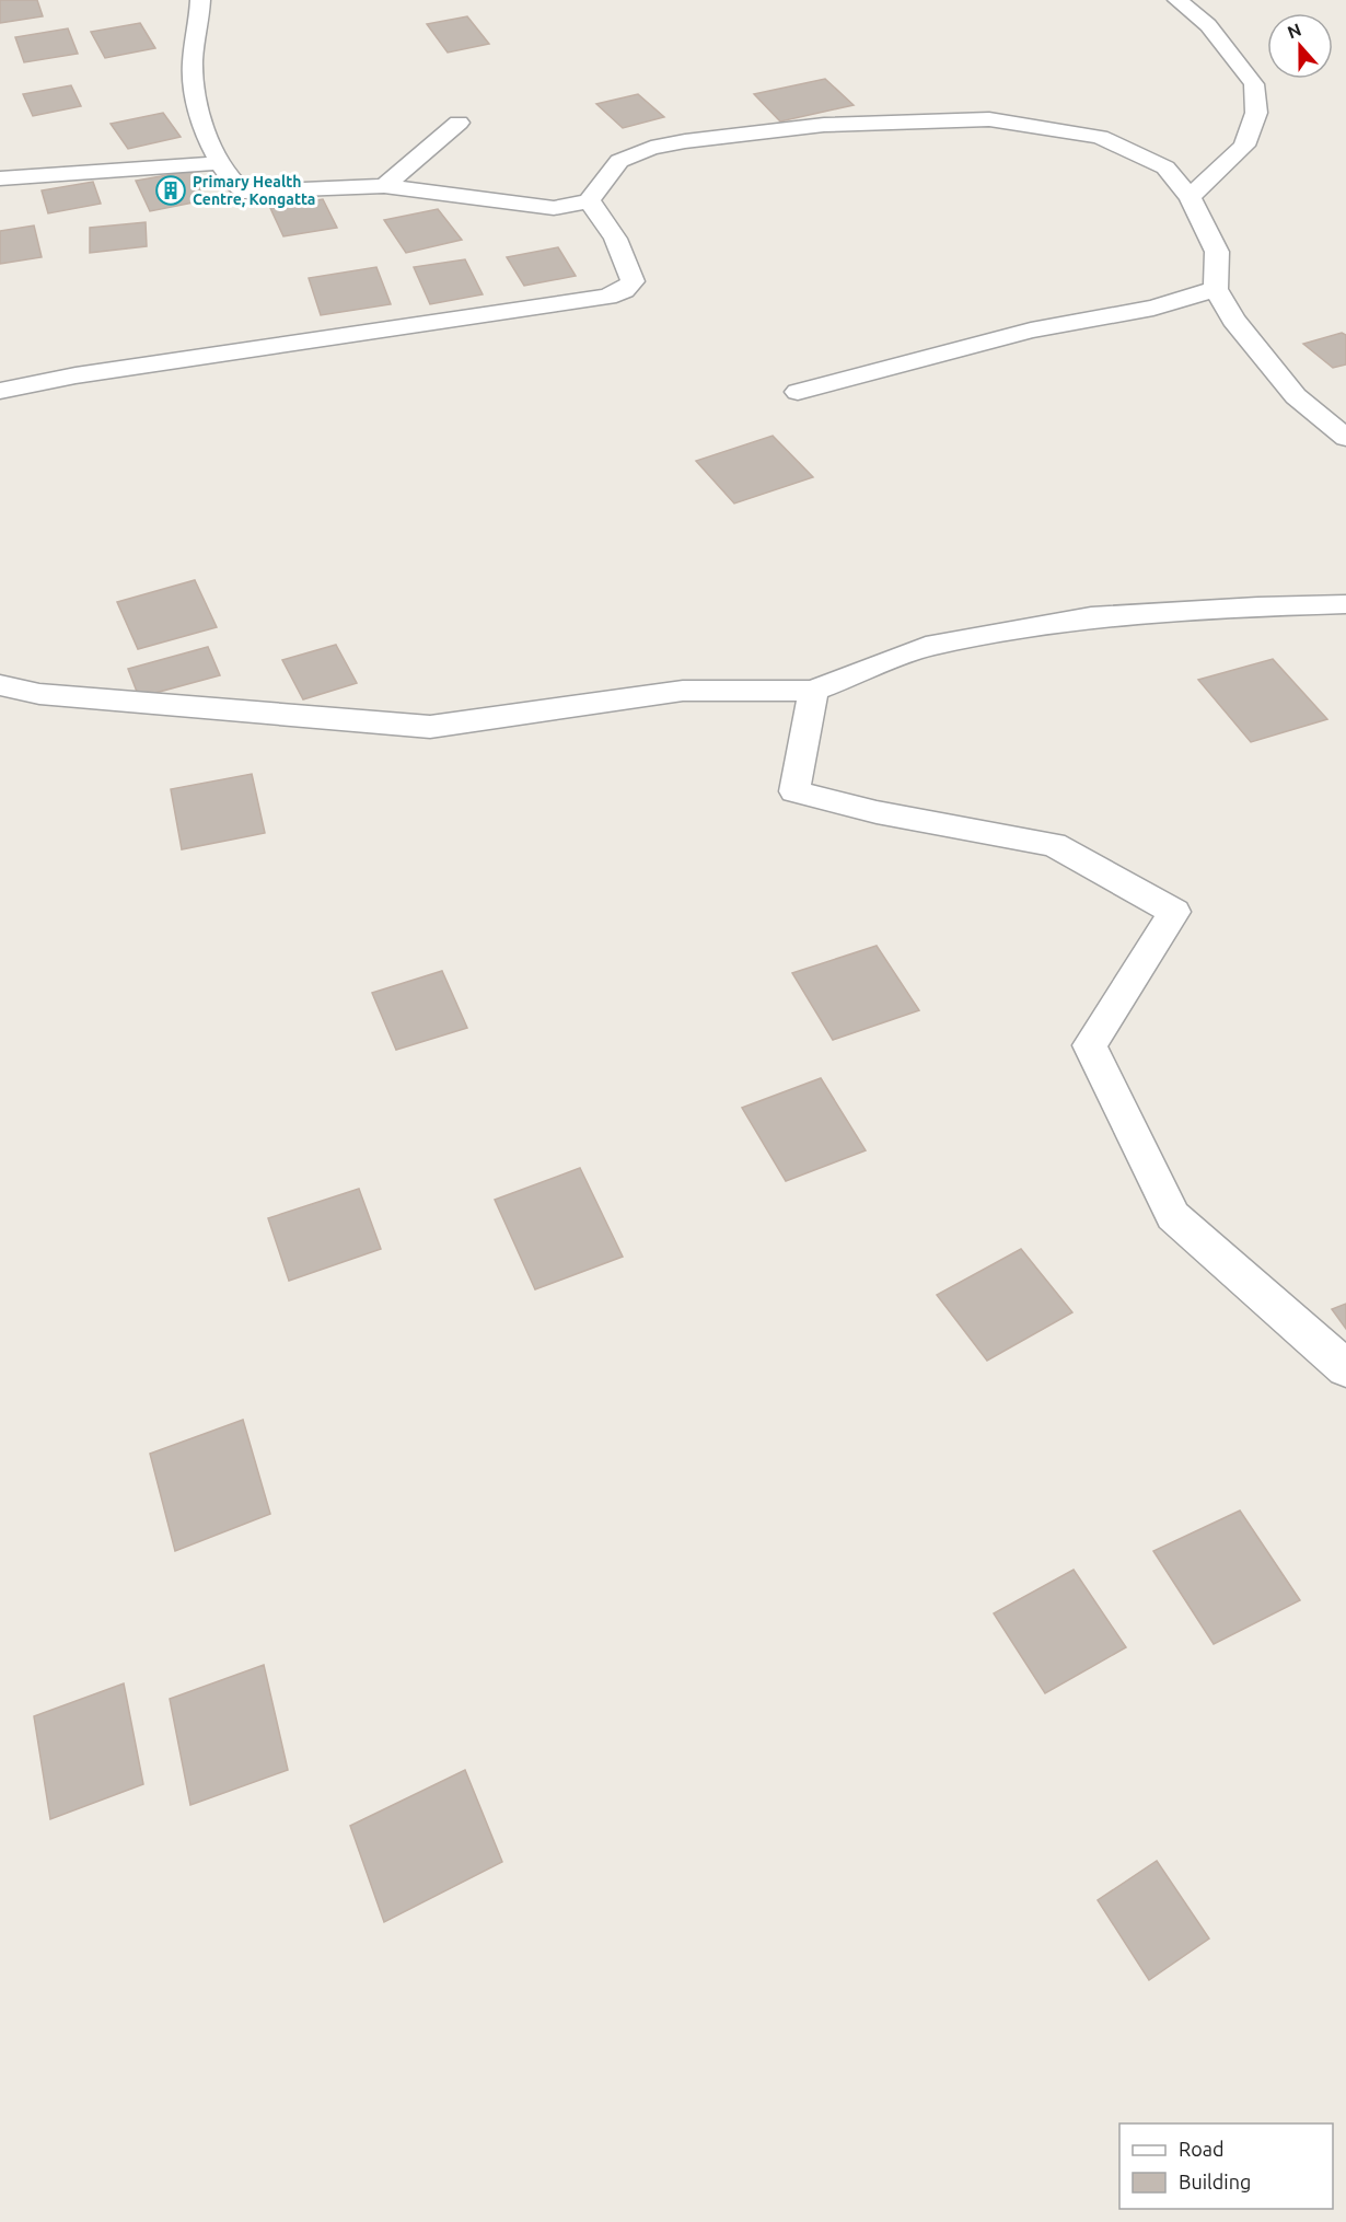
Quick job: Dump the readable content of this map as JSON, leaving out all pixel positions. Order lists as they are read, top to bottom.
{
  "places": {
    "building": ["Primary Health Centre, Kongatta"]
  },
  "legend": ["Road", "Building"],
  "north": "top"
}
